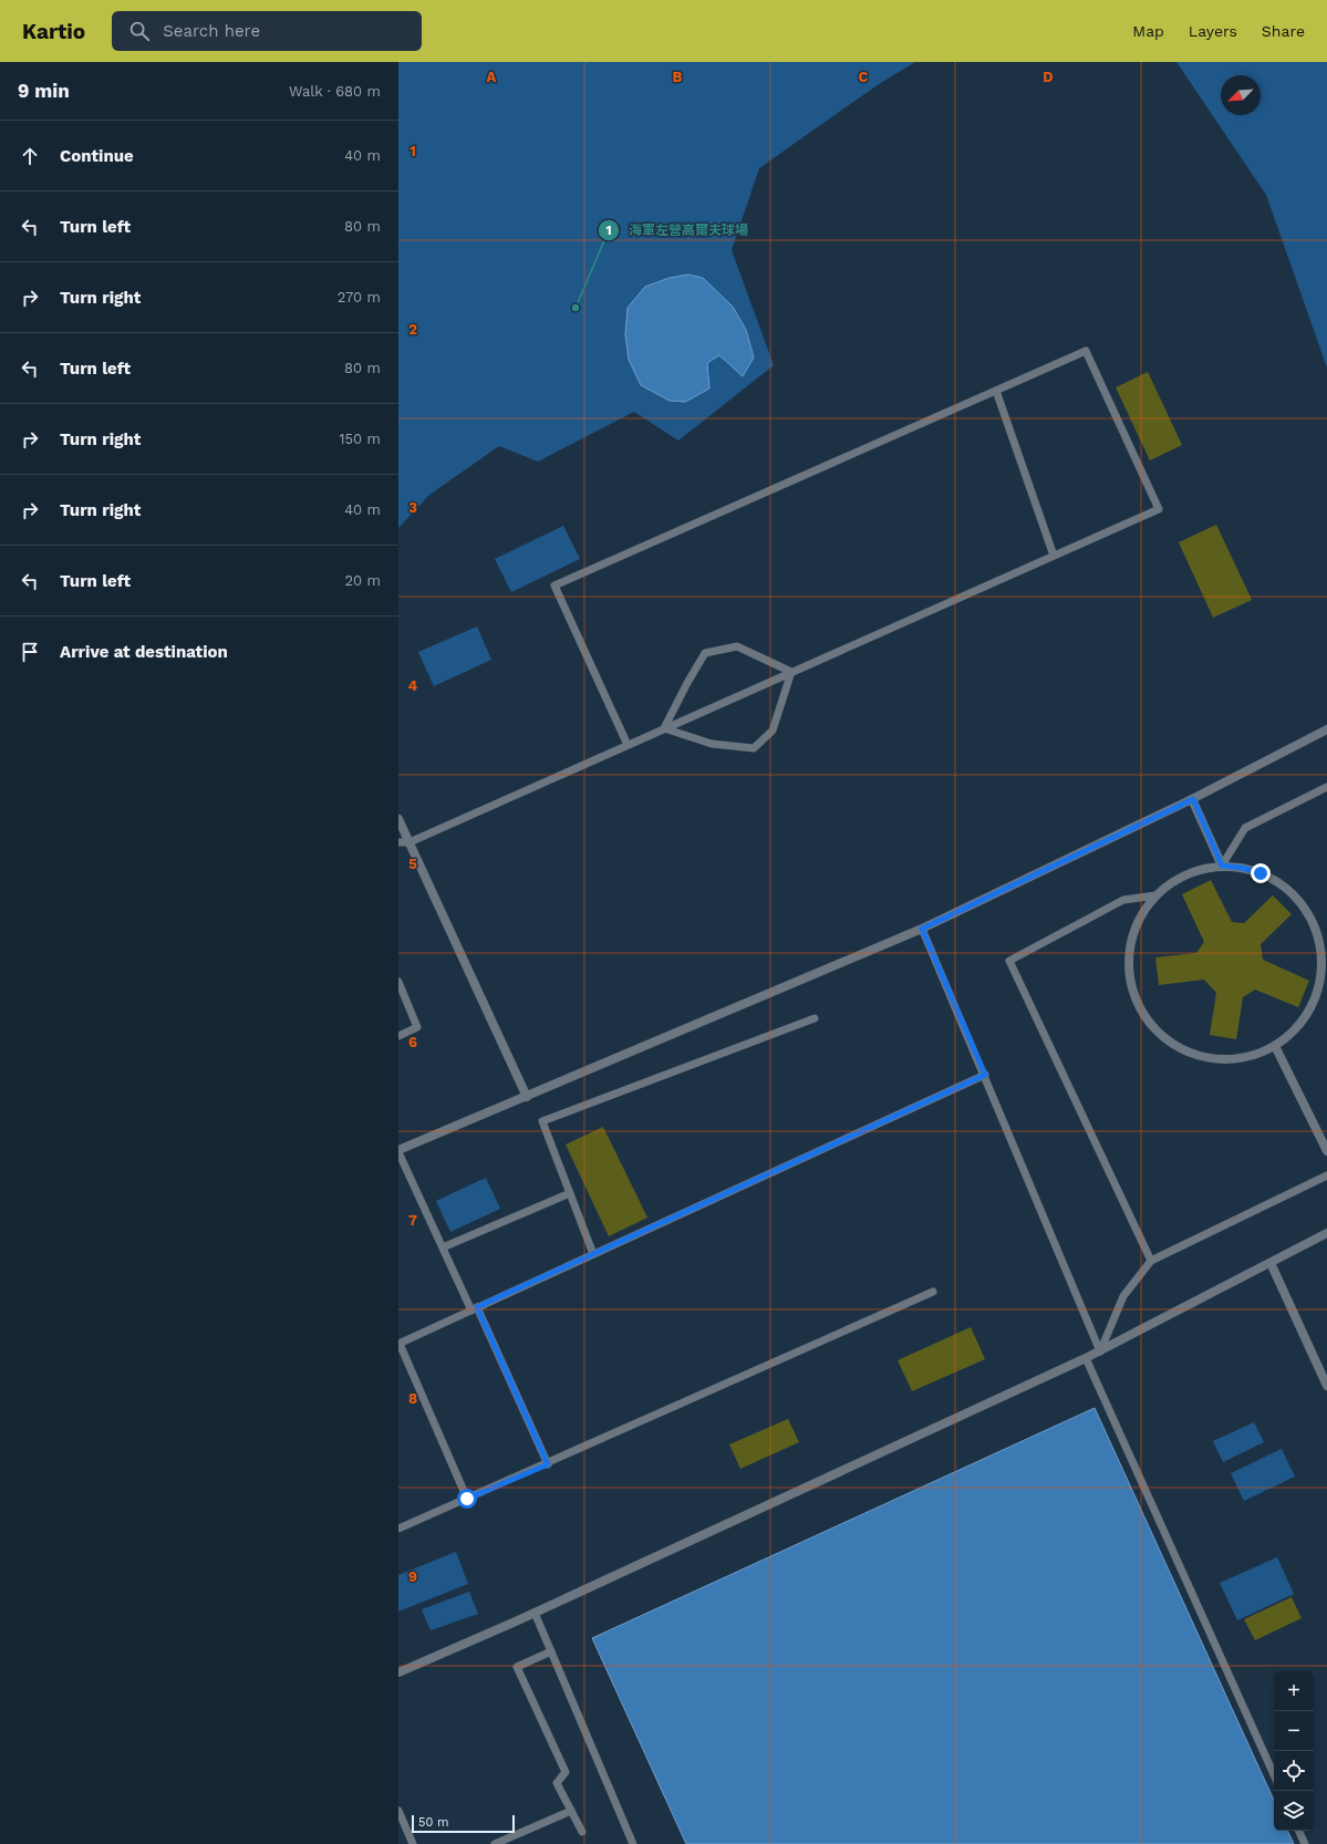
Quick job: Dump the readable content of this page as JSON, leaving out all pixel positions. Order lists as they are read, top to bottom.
{
  "places": ["海軍左營高爾夫球場"],
  "scale_bar": "50 m",
  "north": "bottom left",
  "page": {
    "header": "Kartio",
    "search": "Search here",
    "nav": ["Map", "Layers", "Share"],
    "heading": ["9 min", "Walk · 680 m"],
    "list": [
      ["Continue", "40 m"],
      ["Turn left", "80 m"],
      ["Turn right", "270 m"],
      ["Turn left", "80 m"],
      ["Turn right", "150 m"],
      ["Turn right", "40 m"],
      ["Turn left", "20 m"],
      "Arrive at destination"
    ],
    "map_buttons": ["+", "−"],
    "scale": "50 m"
  },
  "grid": {
    "columns": [
      "A",
      "B",
      "C",
      "D"
    ],
    "rows": [
      "1",
      "2",
      "3",
      "4",
      "5",
      "6",
      "7",
      "8",
      "9"
    ]
  }
}
